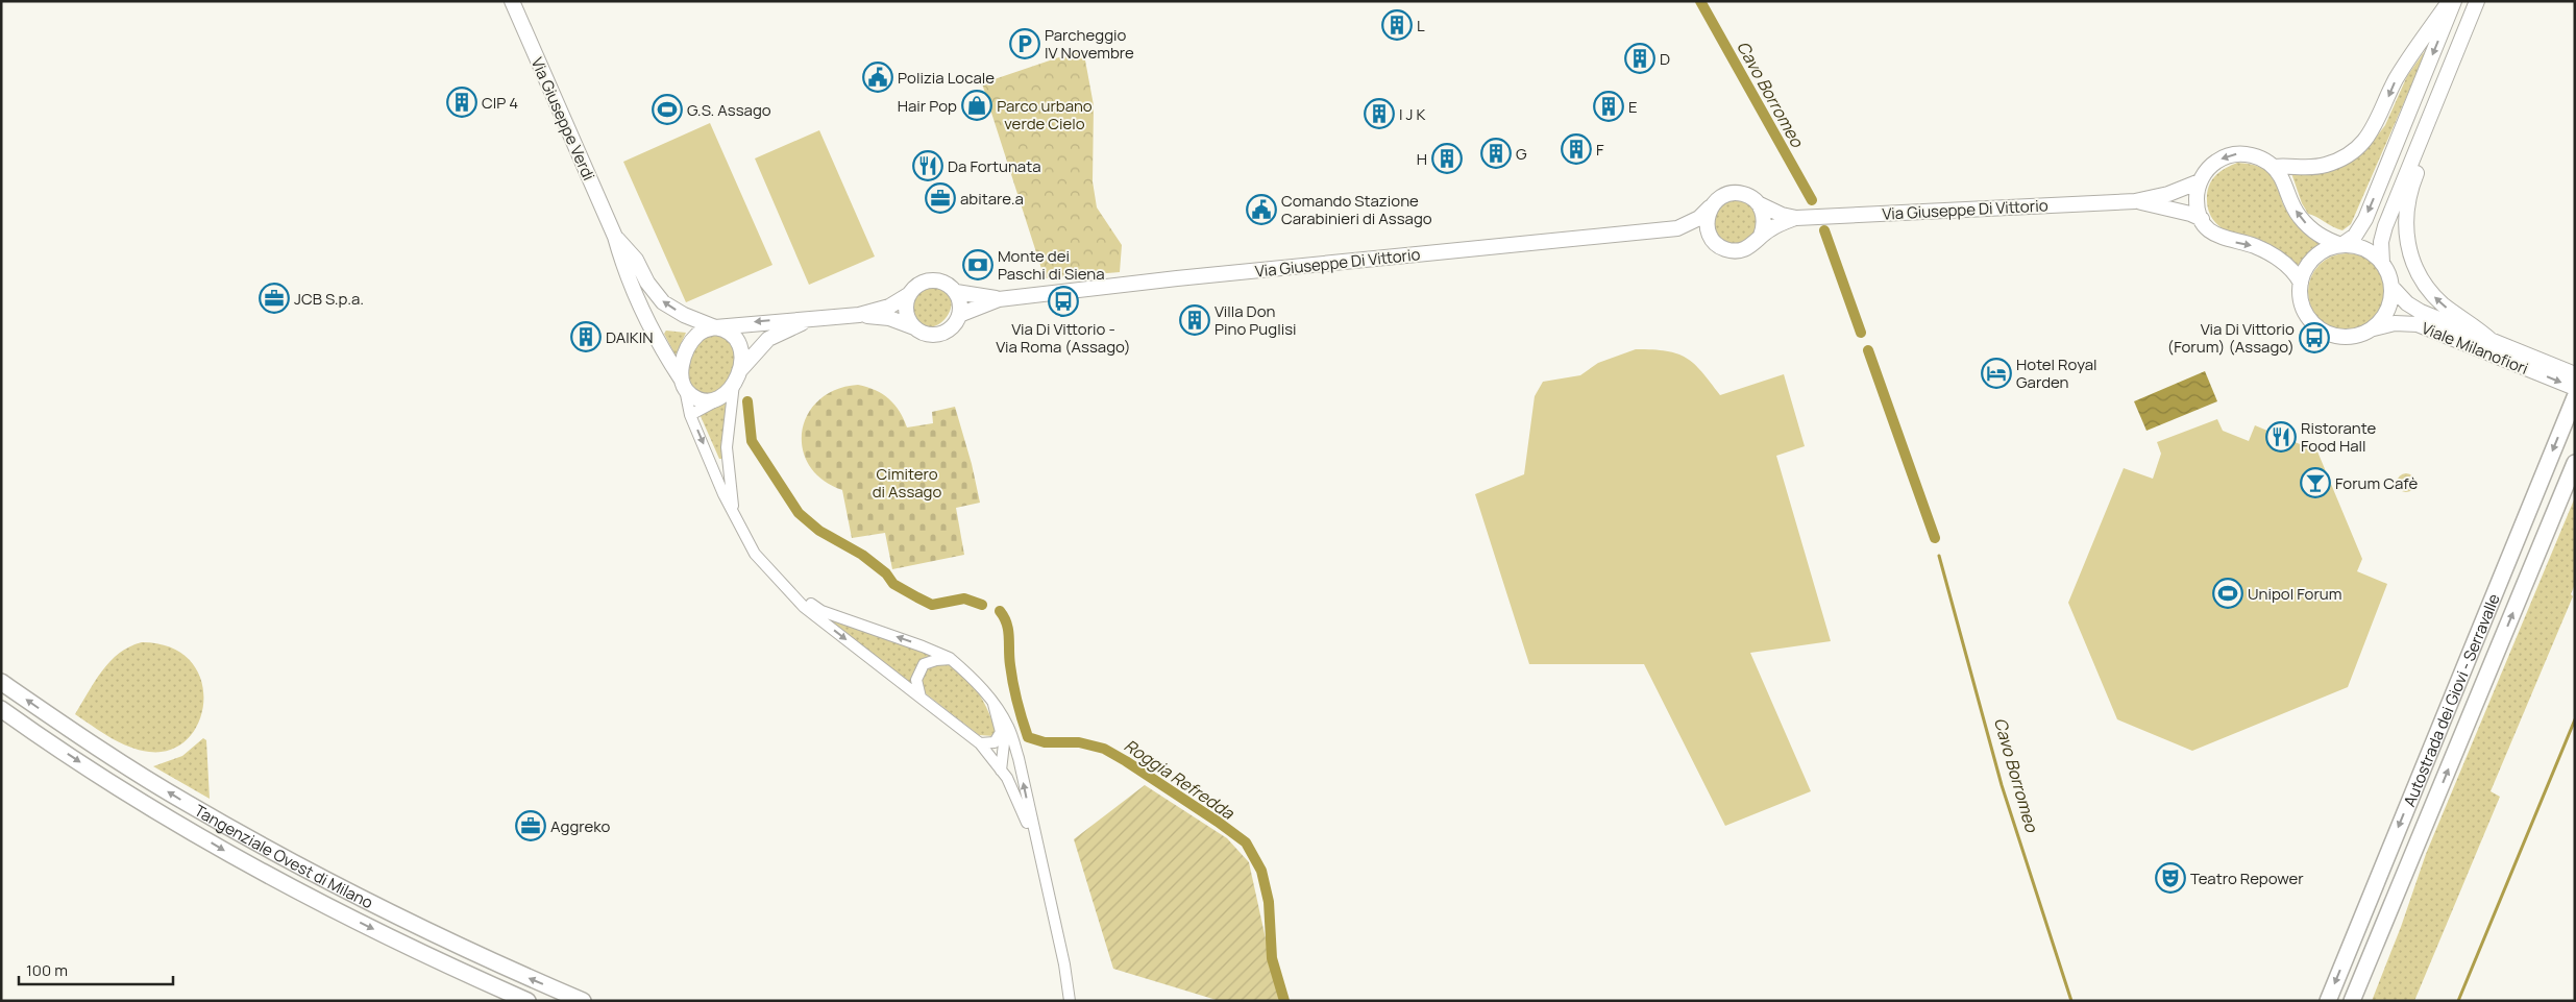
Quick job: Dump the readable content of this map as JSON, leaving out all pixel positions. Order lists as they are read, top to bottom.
{
  "streets": {
    "highway": ["Autostrada dei Giovi - Serravalle", "Tangenziale Ovest di Milano"],
    "main road": ["Via Giuseppe Verdi", "Via Giuseppe Di Vittorio", "Viale Milanofiori"]
  },
  "water": ["Cavo Borromeo", "Roggia Refredda"],
  "parks": ["Parco urbano verde Cielo", "Cimitero di Assago"],
  "places": {
    "building": [
      "L",
      "D",
      "CIP 4",
      "E",
      "I J K",
      "F",
      "G",
      "H",
      "Villa Don Pino Puglisi",
      "DAIKIN"
    ],
    "parking": ["Parcheggio IV Novembre"],
    "public building": ["Polizia Locale", "Comando Stazione Carabinieri di Assago"],
    "shop": ["Hair Pop"],
    "sports": ["G.S. Assago", "Unipol Forum"],
    "restaurant": ["Da Fortunata", "Ristorante Food Hall"],
    "office": ["abitare.a", "JCB S.p.a.", "Aggreko"],
    "bank": ["Monte dei Paschi di Siena"],
    "bus stop": ["Via Di Vittorio - Via Roma (Assago)", "Via Di Vittorio (Forum) (Assago)"],
    "hotel": ["Hotel Royal Garden"],
    "bar": ["Forum Cafè"],
    "theatre": ["Teatro Repower"]
  },
  "scale_bar": "100 m"
}
